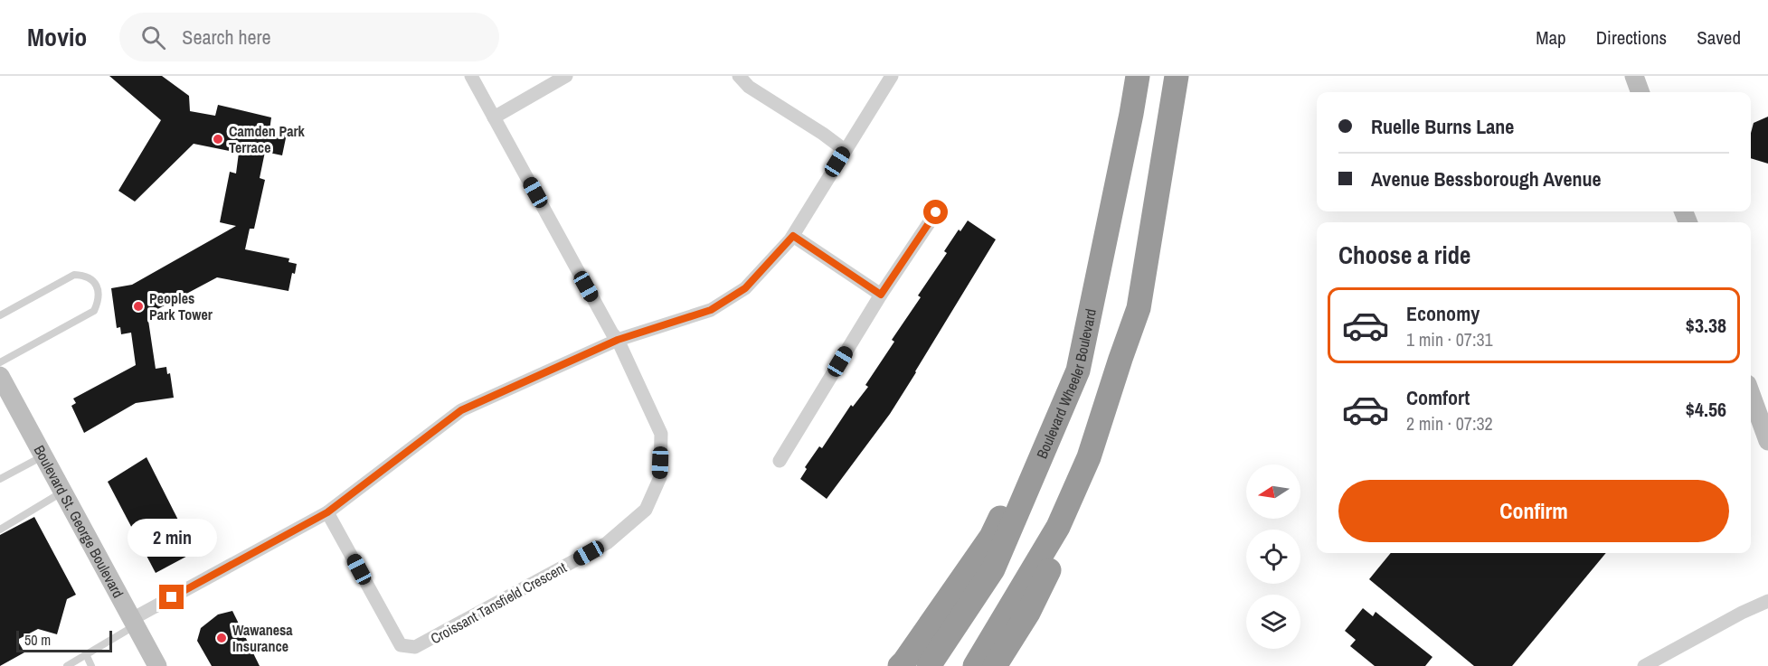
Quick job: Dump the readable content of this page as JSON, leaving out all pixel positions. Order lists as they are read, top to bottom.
{
  "streets": {
    "highway": ["Boulevard Wheeler Boulevard"],
    "main road": ["Boulevard St. George Boulevard"],
    "street": ["Croissant Tansfield Crescent"]
  },
  "places": ["Camden Park Terrace", "Peoples Park Tower", "Wawanesa Insurance"],
  "scale_bar": "50 m",
  "north": "left",
  "page": {
    "header": "Movio",
    "search": "Search here",
    "nav": ["Map", "Directions", "Saved"],
    "banner": ["Ruelle Burns Lane", "Avenue Bessborough Avenue"],
    "heading": "Choose a ride",
    "list": [
      {
        "name": "Economy",
        "note": "1 min · 07:31",
        "value": "$3.38"
      },
      {
        "name": "Comfort",
        "note": "2 min · 07:32",
        "value": "$4.56"
      }
    ],
    "buttons": "Confirm",
    "bubble": "2 min",
    "scale": "50 m"
  }
}
